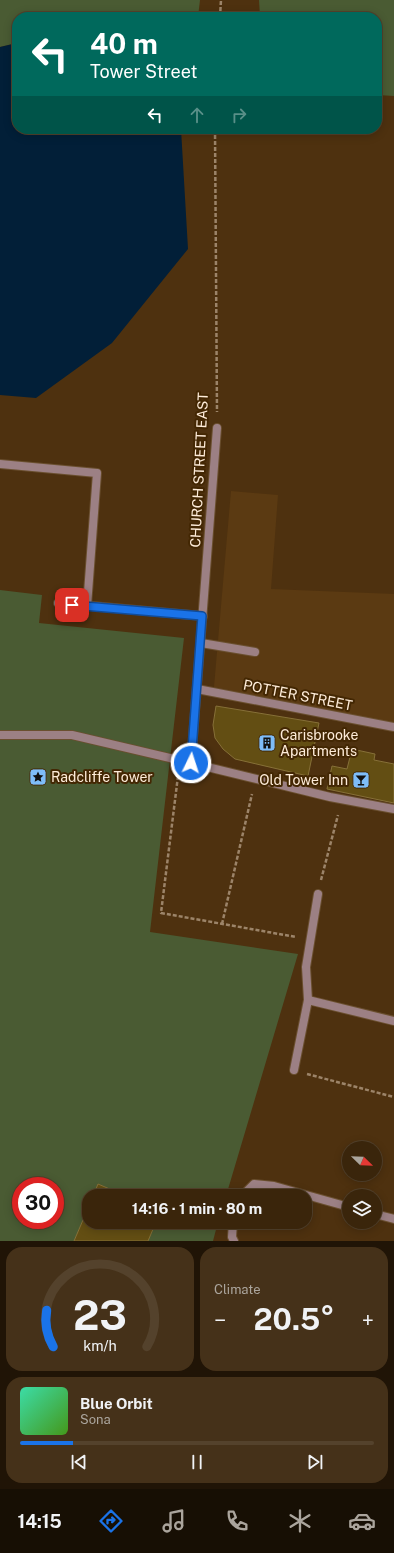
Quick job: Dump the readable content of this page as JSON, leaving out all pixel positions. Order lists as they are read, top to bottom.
{
  "streets": {
    "street": ["CHURCH STREET EAST", "POTTER STREET"]
  },
  "crossings": [
    ["CHURCH STREET EAST", "POTTER STREET"]
  ],
  "places": {
    "building": ["Carisbrooke Apartments"],
    "place": ["Radcliffe Tower"],
    "bar": ["Old Tower Inn"]
  },
  "north": "bottom right",
  "page": {
    "turn": ["40 m", "Tower Street"],
    "limit": "30",
    "trip": "14:16 · 1 min · 80 m",
    "tile": "Climate",
    "heat": ["−", "20.5°", "+"],
    "song": ["Blue Orbit", "Sona"],
    "tabs": "14:15",
    "gauge": ["23", "km/h"]
  }
}
